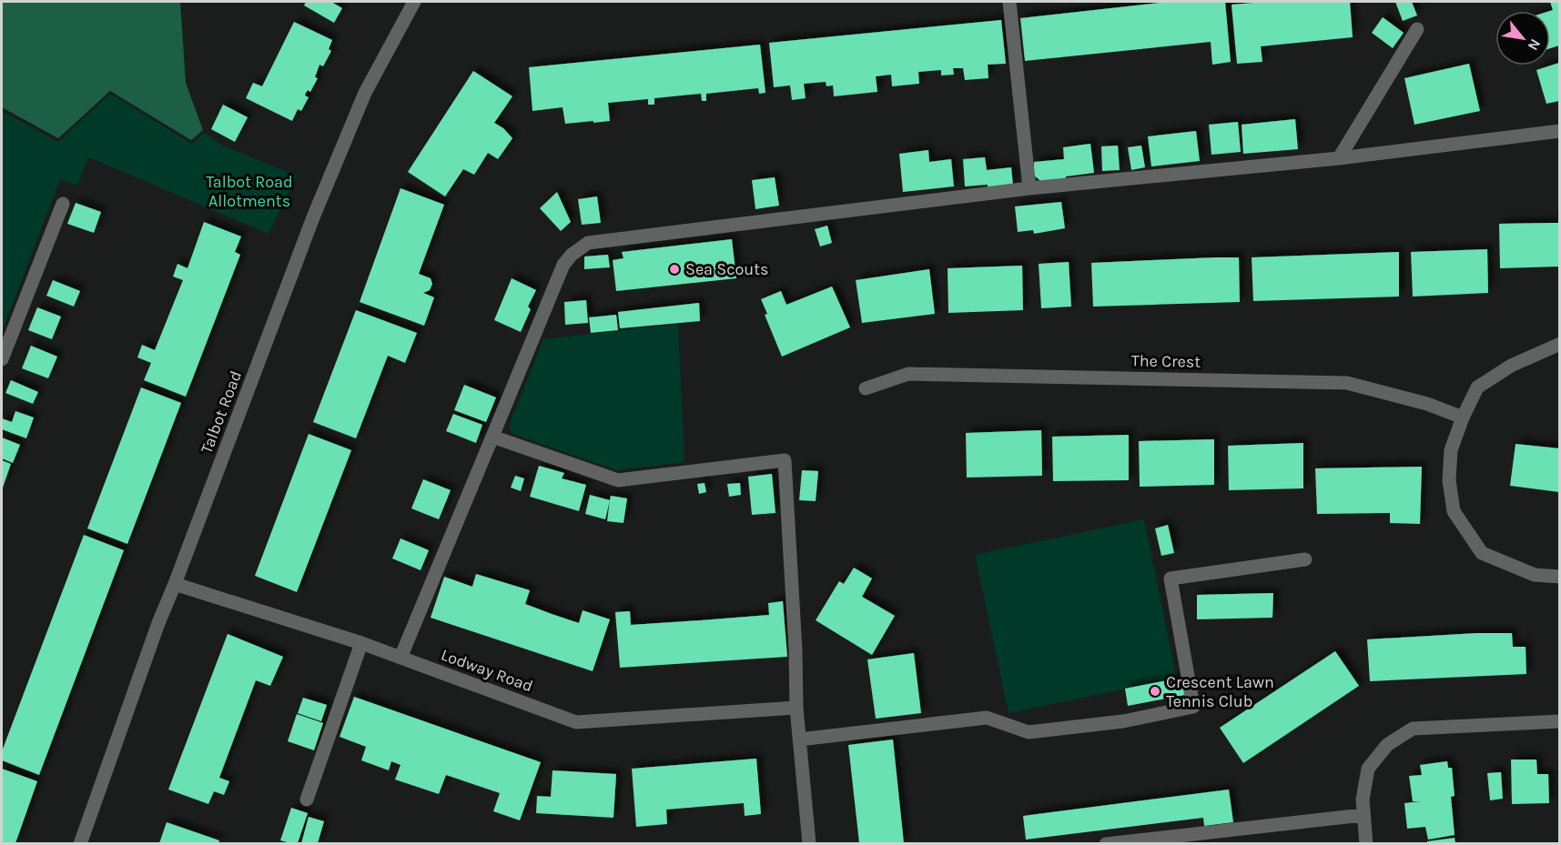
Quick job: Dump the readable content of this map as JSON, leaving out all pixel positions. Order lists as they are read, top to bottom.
{
  "streets": {
    "street": ["The Crest", "Talbot Road", "Lodway Road"]
  },
  "crossings": [
    ["Talbot Road", "Lodway Road"]
  ],
  "parks": ["Talbot Road Allotments"],
  "places": ["Sea Scouts", "Crescent Lawn Tennis Club"],
  "north": "bottom right"
}
